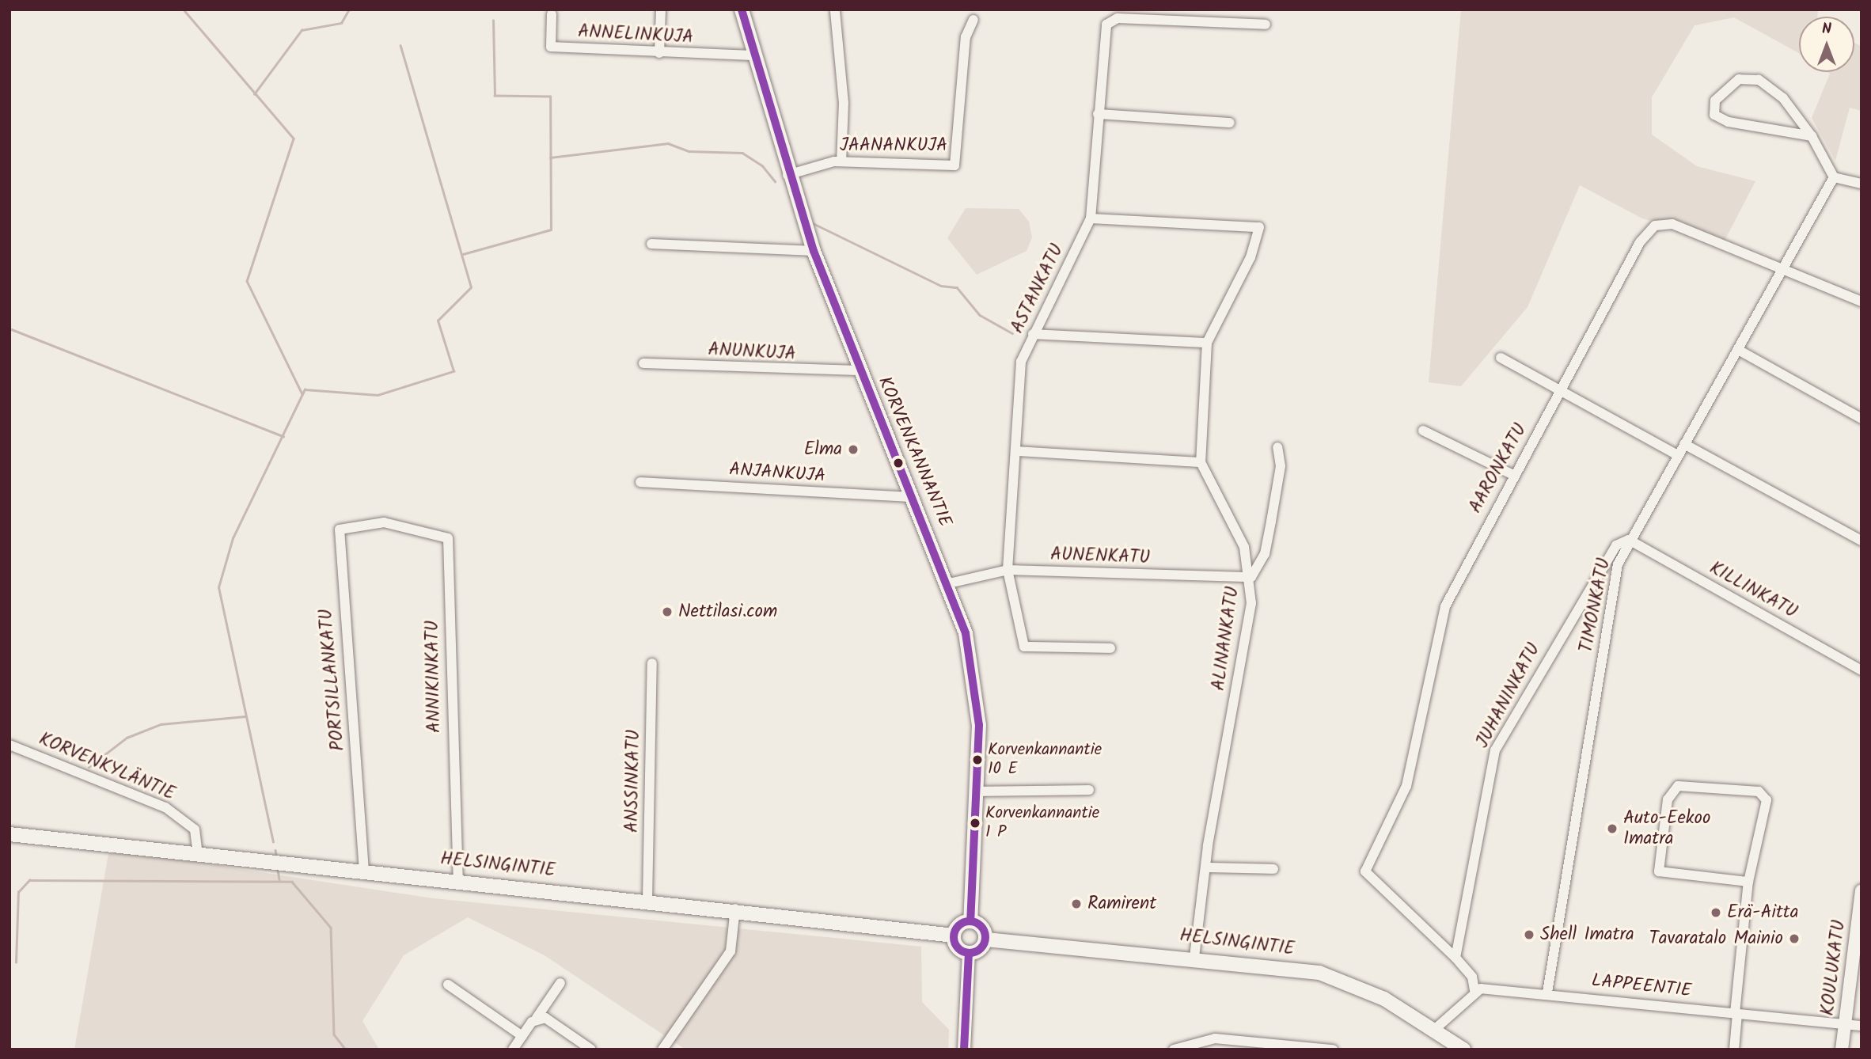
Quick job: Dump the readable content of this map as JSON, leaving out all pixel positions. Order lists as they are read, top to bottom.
{
  "streets": {
    "main road": ["KORVENKANNANTIE", "HELSINGINTIE"],
    "street": [
      "ANNELINKUJA",
      "JAANANKUJA",
      "ASTANKATU",
      "ANUNKUJA",
      "AARONKATU",
      "ANJANKUJA",
      "AUNENKATU",
      "KILLINKATU",
      "TIMONKATU",
      "ALINANKATU",
      "ANNIKINKATU",
      "PORTSILLANKATU",
      "JUHANINKATU",
      "KORVENKYLÄNTIE",
      "ANSSINKATU",
      "KOULUKATU",
      "LAPPEENTIE"
    ]
  },
  "crossings": [
    ["ANNELINKUJA", "KORVENKANNANTIE"],
    ["JAANANKUJA", "KORVENKANNANTIE"],
    ["ASTANKATU", "AUNENKATU"],
    ["ANUNKUJA", "KORVENKANNANTIE"],
    ["KORVENKANNANTIE", "ANJANKUJA"],
    ["KORVENKANNANTIE", "AUNENKATU"],
    ["KORVENKANNANTIE", "HELSINGINTIE"],
    ["AARONKATU", "TIMONKATU"],
    ["AARONKATU", "JUHANINKATU"],
    ["AUNENKATU", "ALINANKATU"],
    ["KILLINKATU", "TIMONKATU"],
    ["KILLINKATU", "JUHANINKATU"],
    ["TIMONKATU", "JUHANINKATU"],
    ["TIMONKATU", "LAPPEENTIE"],
    ["ALINANKATU", "HELSINGINTIE"],
    ["ANNIKINKATU", "PORTSILLANKATU"],
    ["ANNIKINKATU", "HELSINGINTIE"],
    ["PORTSILLANKATU", "HELSINGINTIE"],
    ["KORVENKYLÄNTIE", "HELSINGINTIE"],
    ["ANSSINKATU", "HELSINGINTIE"],
    ["KOULUKATU", "LAPPEENTIE"]
  ],
  "places": [
    "Elma",
    "Nettilasi.com",
    "Korvenkannantie 10 E",
    "Korvenkannantie 1 P",
    "Auto-Eekoo Imatra",
    "Ramirent",
    "Erä-Aitta",
    "Shell Imatra",
    "Tavaratalo Mainio"
  ],
  "north": "top"
}
